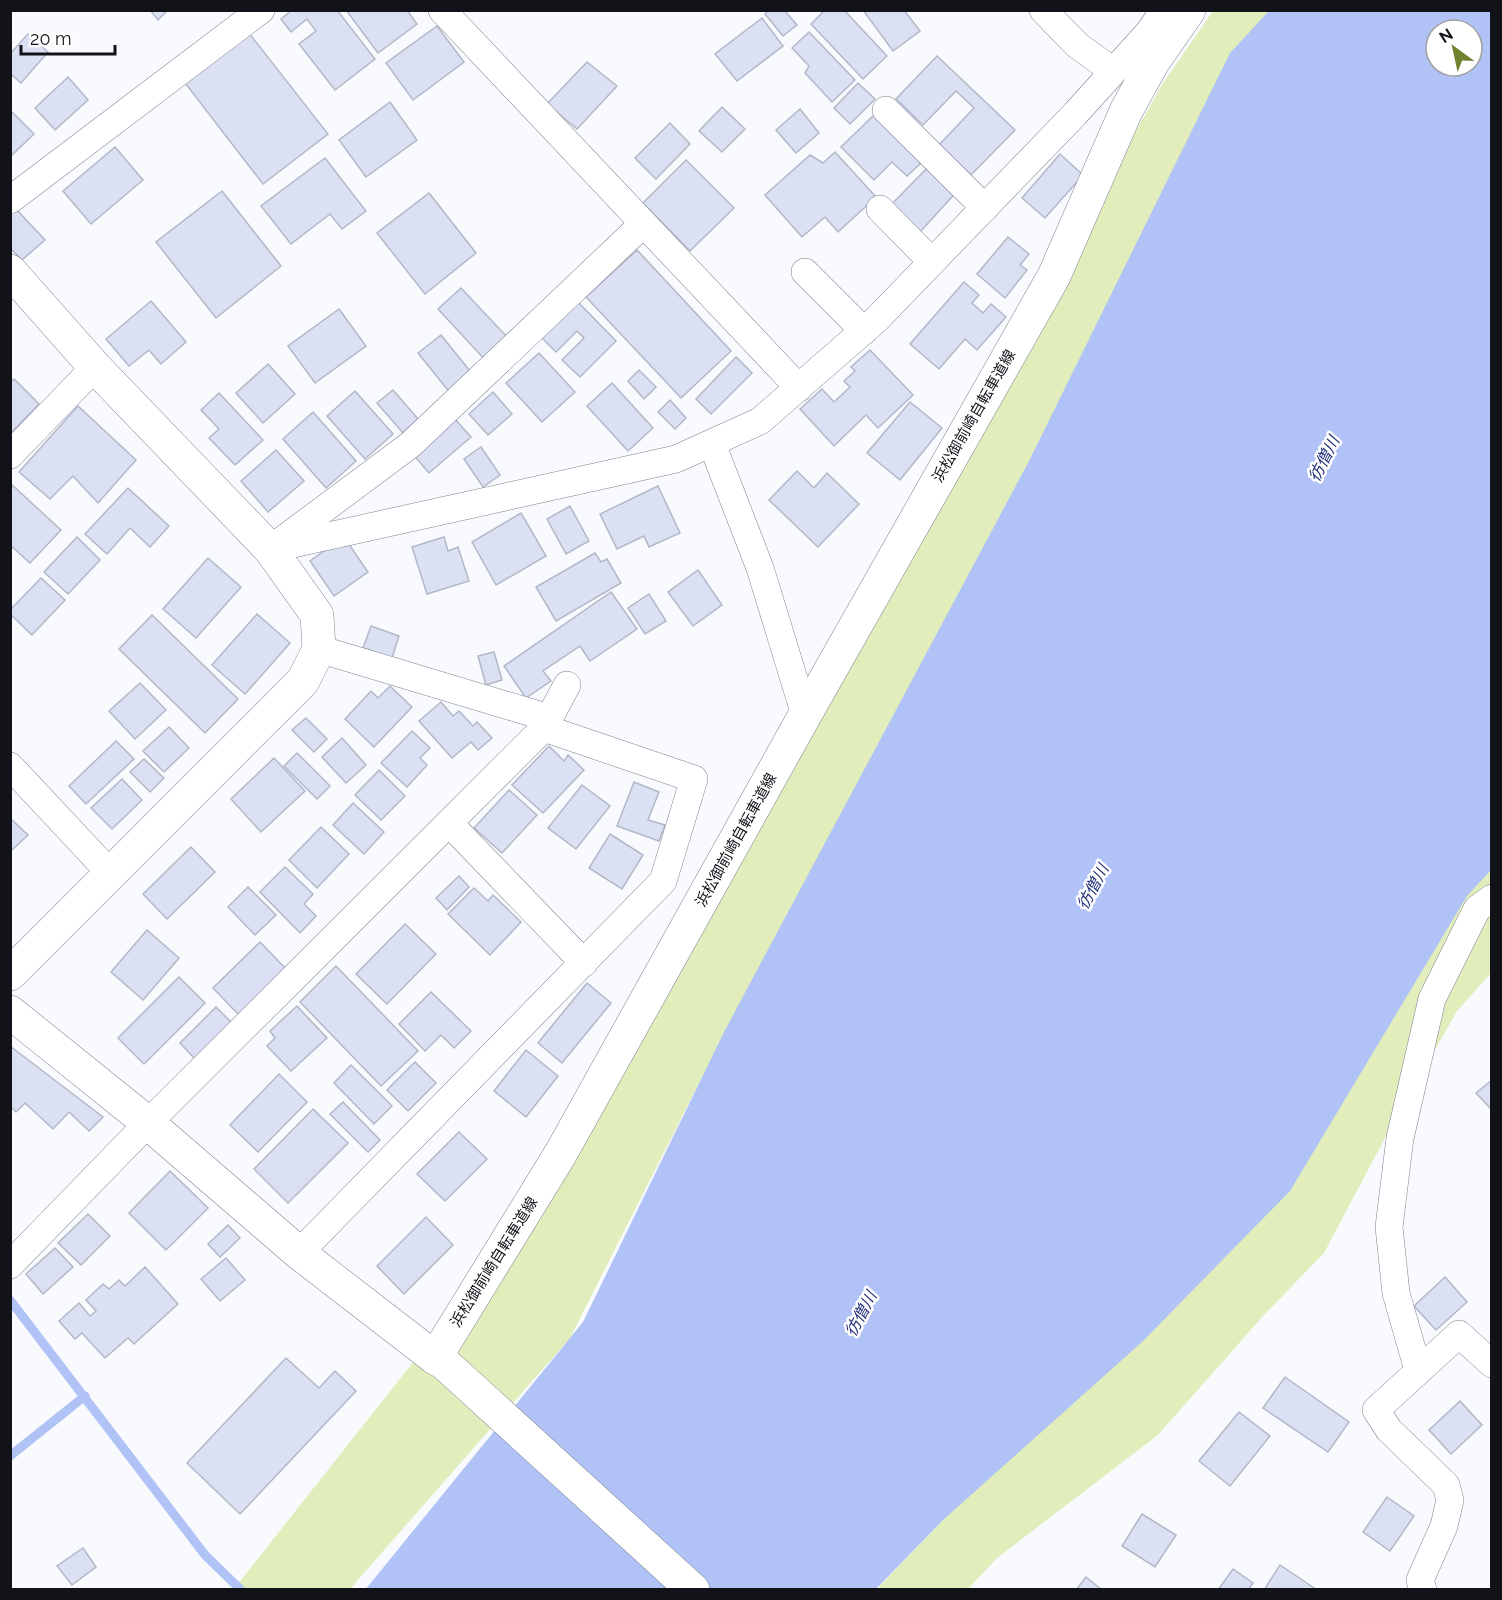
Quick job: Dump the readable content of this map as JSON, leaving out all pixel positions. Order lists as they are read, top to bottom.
{
  "streets": {
    "main road": ["浜松御前崎自転車道線"]
  },
  "water": ["彷僧川"],
  "scale_bar": "20 m",
  "north": "top left"
}
